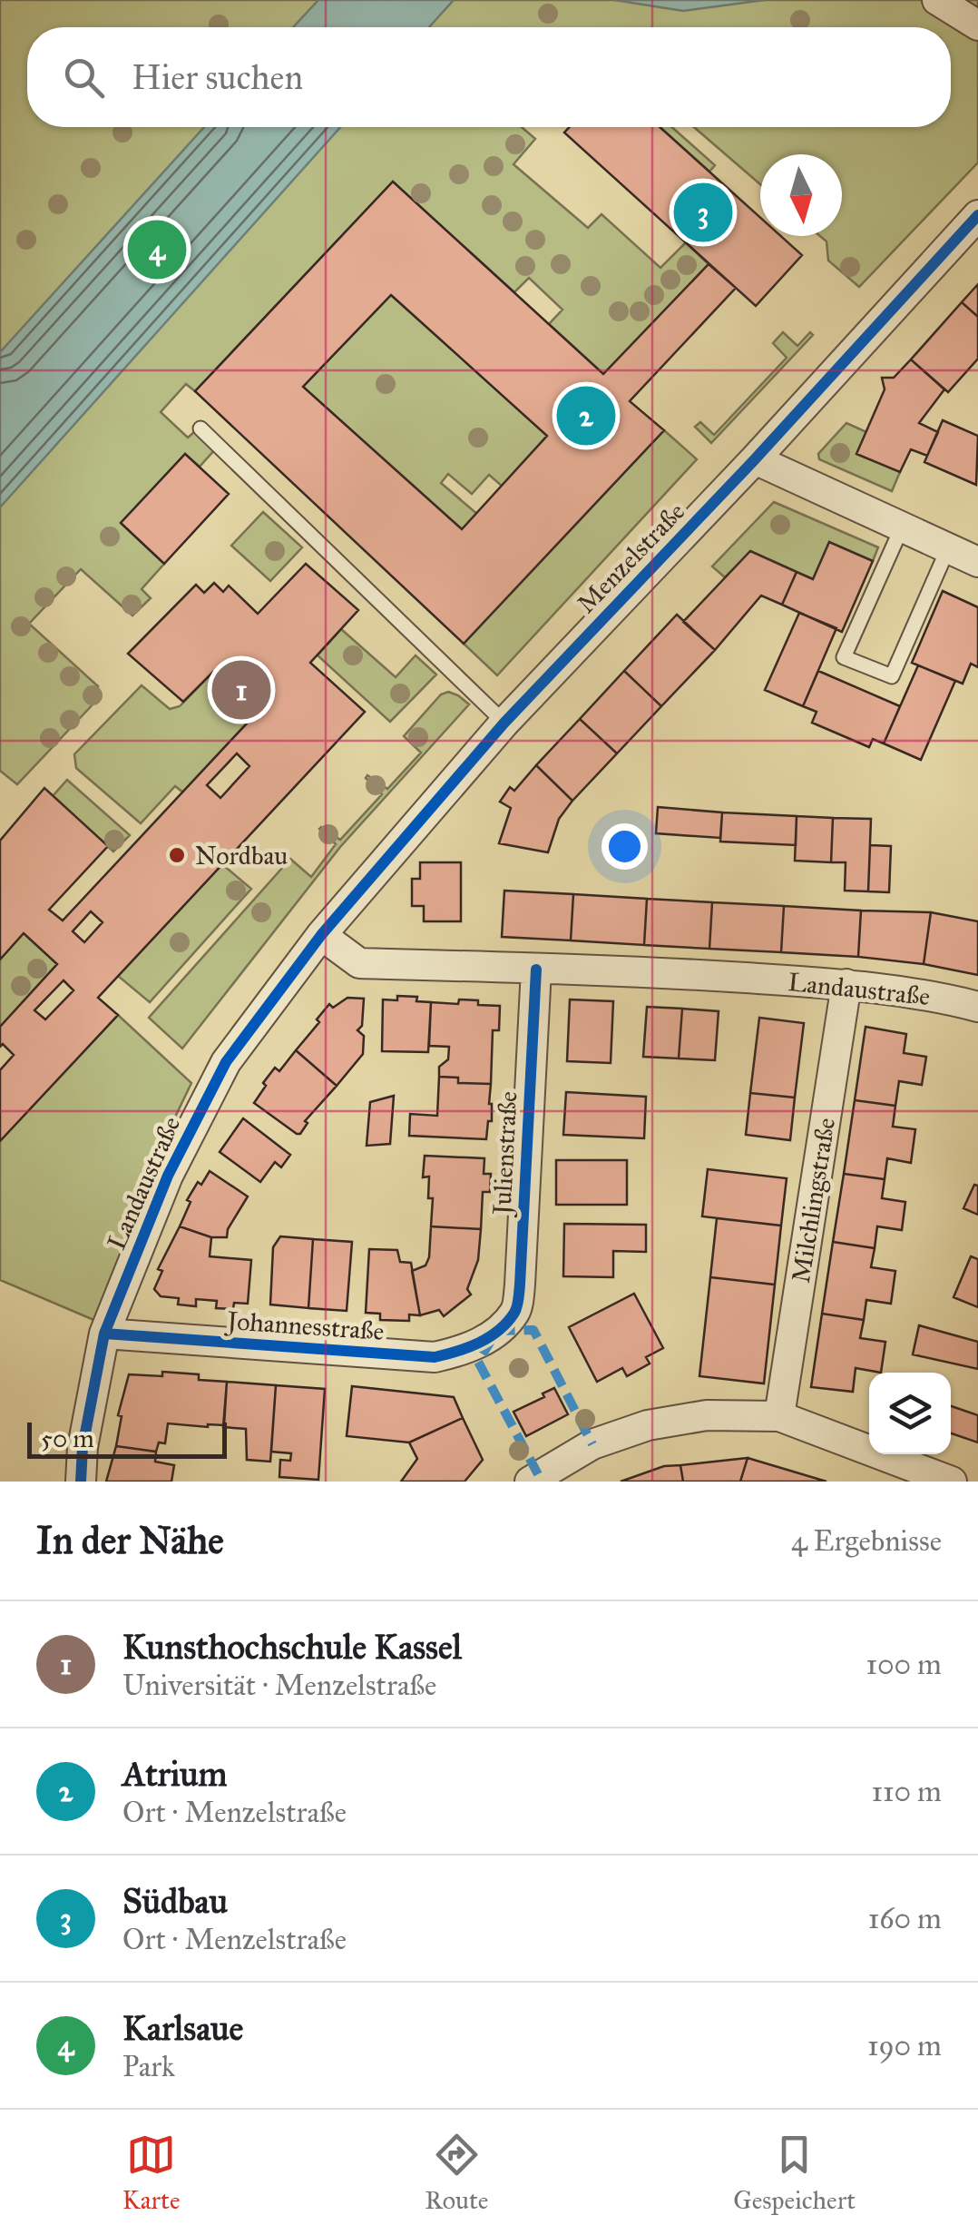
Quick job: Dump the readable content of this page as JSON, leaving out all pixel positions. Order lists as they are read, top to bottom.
{
  "streets": {
    "street": [
      "Menzelstraße",
      "Landaustraße",
      "Julienstraße",
      "Milchlingstraße",
      "Johannesstraße"
    ]
  },
  "crossings": [
    ["Menzelstraße", "Landaustraße"],
    ["Landaustraße", "Julienstraße"],
    ["Landaustraße", "Milchlingstraße"],
    ["Landaustraße", "Johannesstraße"],
    ["Julienstraße", "Johannesstraße"]
  ],
  "places": ["Nordbau"],
  "scale_bar": "50 m",
  "north": "bottom",
  "page": {
    "search": "Hier suchen",
    "pins": [
      "3",
      "4",
      "2",
      "1"
    ],
    "scale": "50 m",
    "heading": ["In der Nähe", "4 Ergebnisse"],
    "list": [
      {
        "mark": "1",
        "name": "Kunsthochschule Kassel",
        "note": "Universität · Menzelstraße",
        "value": "100 m"
      },
      {
        "mark": "2",
        "name": "Atrium",
        "note": "Ort · Menzelstraße",
        "value": "110 m"
      },
      {
        "mark": "3",
        "name": "Südbau",
        "note": "Ort · Menzelstraße",
        "value": "160 m"
      },
      {
        "mark": "4",
        "name": "Karlsaue",
        "note": "Park",
        "value": "190 m"
      }
    ],
    "nav": ["Karte", "Route", "Gespeichert"]
  }
}
